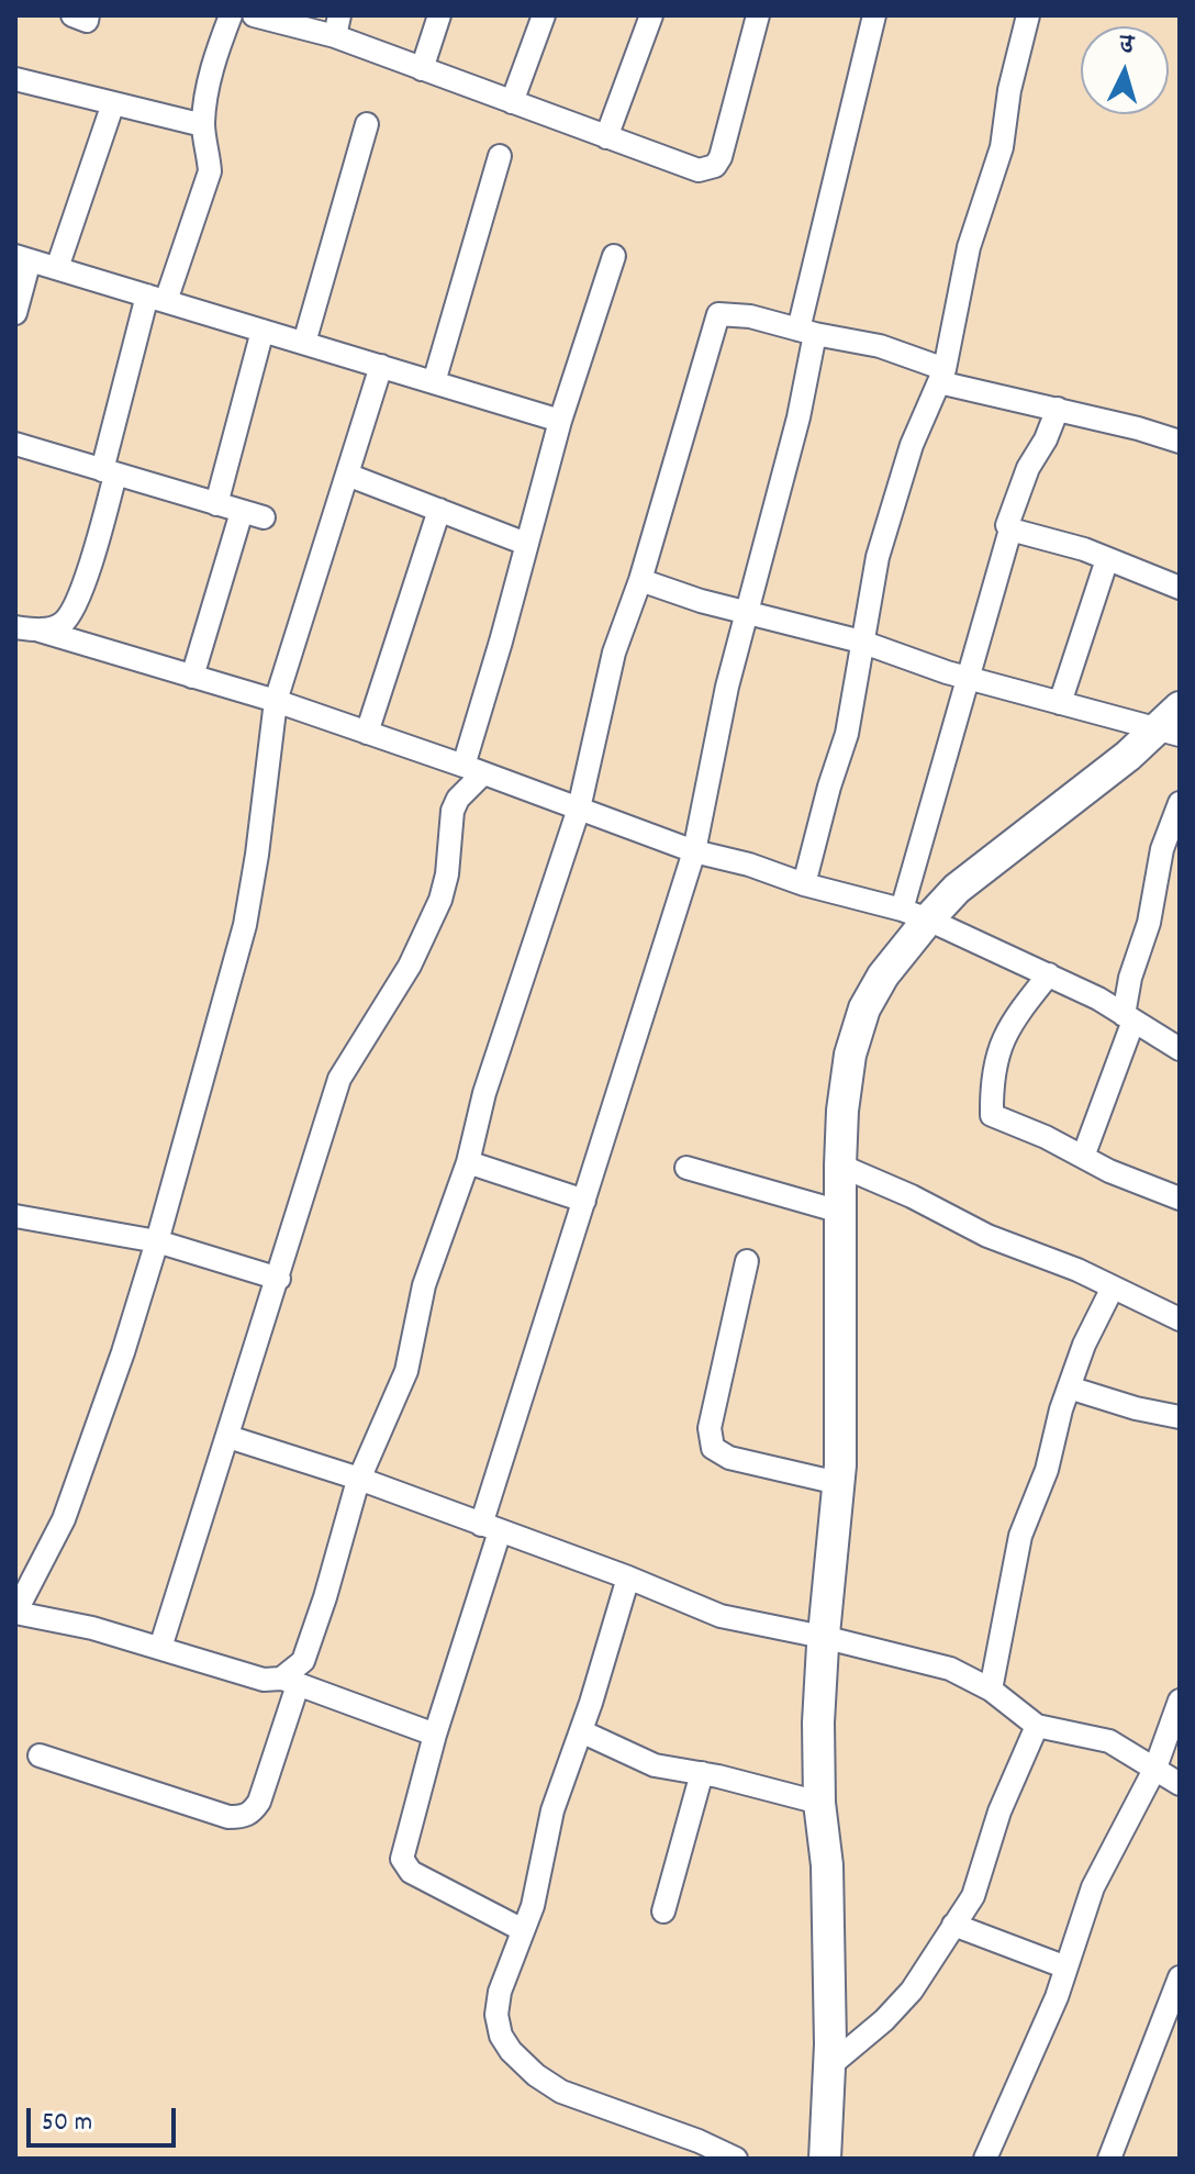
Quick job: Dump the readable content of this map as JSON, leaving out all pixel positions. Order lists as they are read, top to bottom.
{
  "scale_bar": "50 m",
  "north": "top"
}
